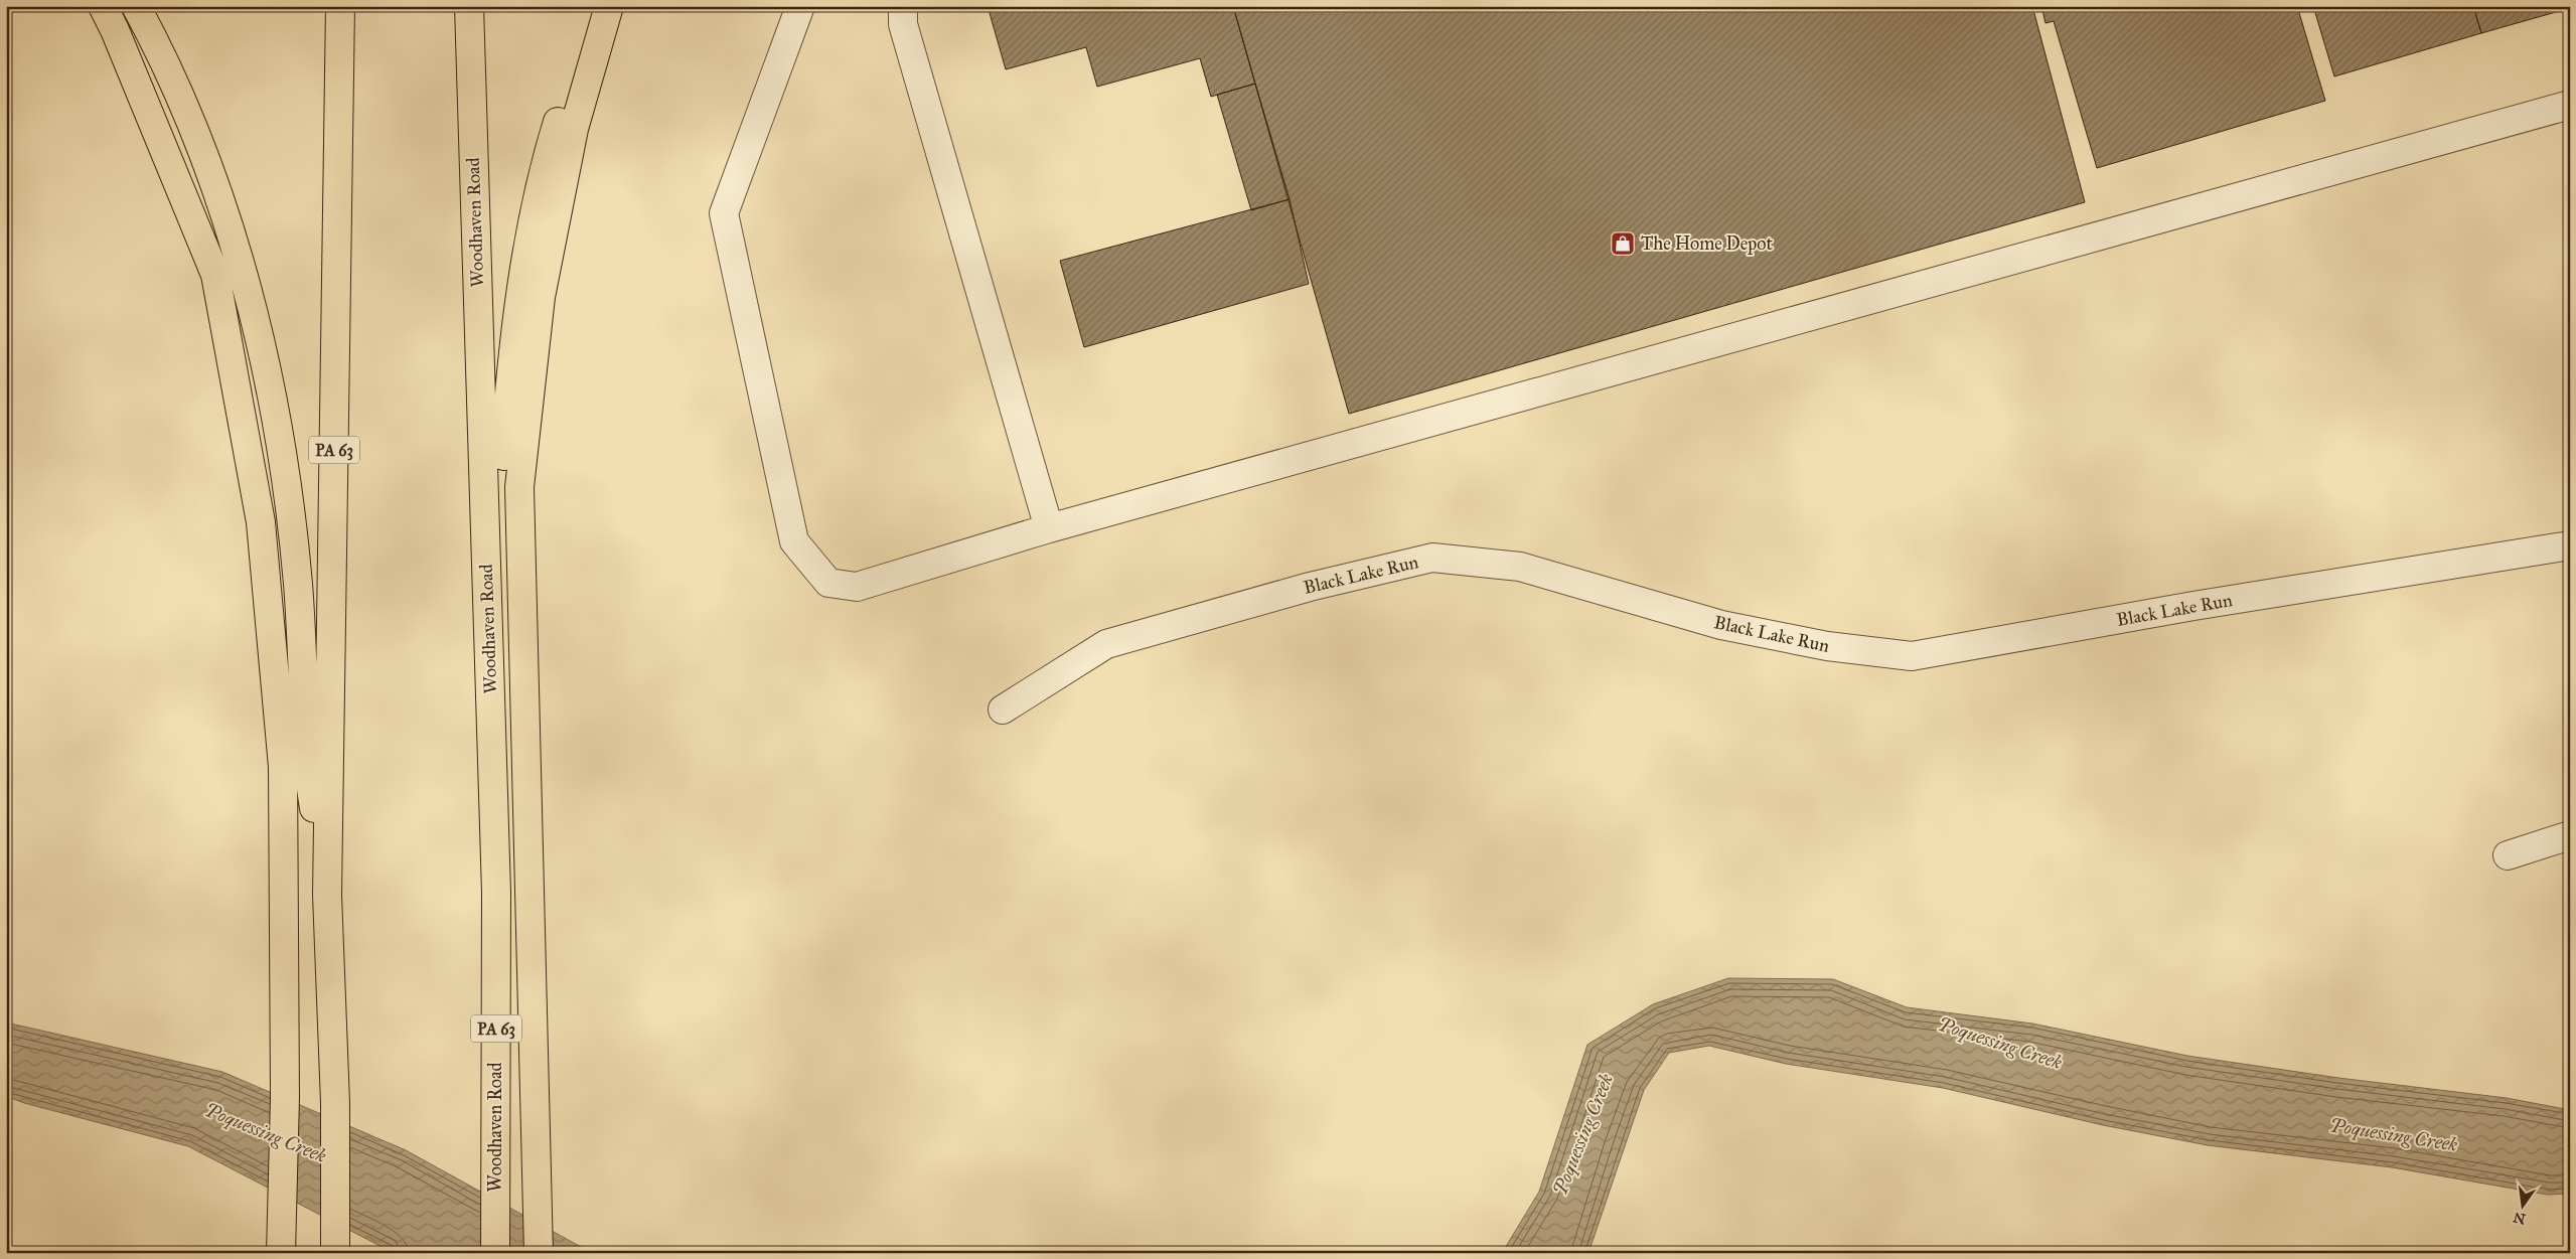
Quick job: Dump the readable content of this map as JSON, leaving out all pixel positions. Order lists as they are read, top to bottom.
{
  "streets": {
    "highway": ["Woodhaven Road", "PA 63"],
    "street": ["Black Lake Run"]
  },
  "water": ["Poquessing Creek"],
  "places": {
    "shop": ["The Home Depot"]
  },
  "north": "bottom"
}
